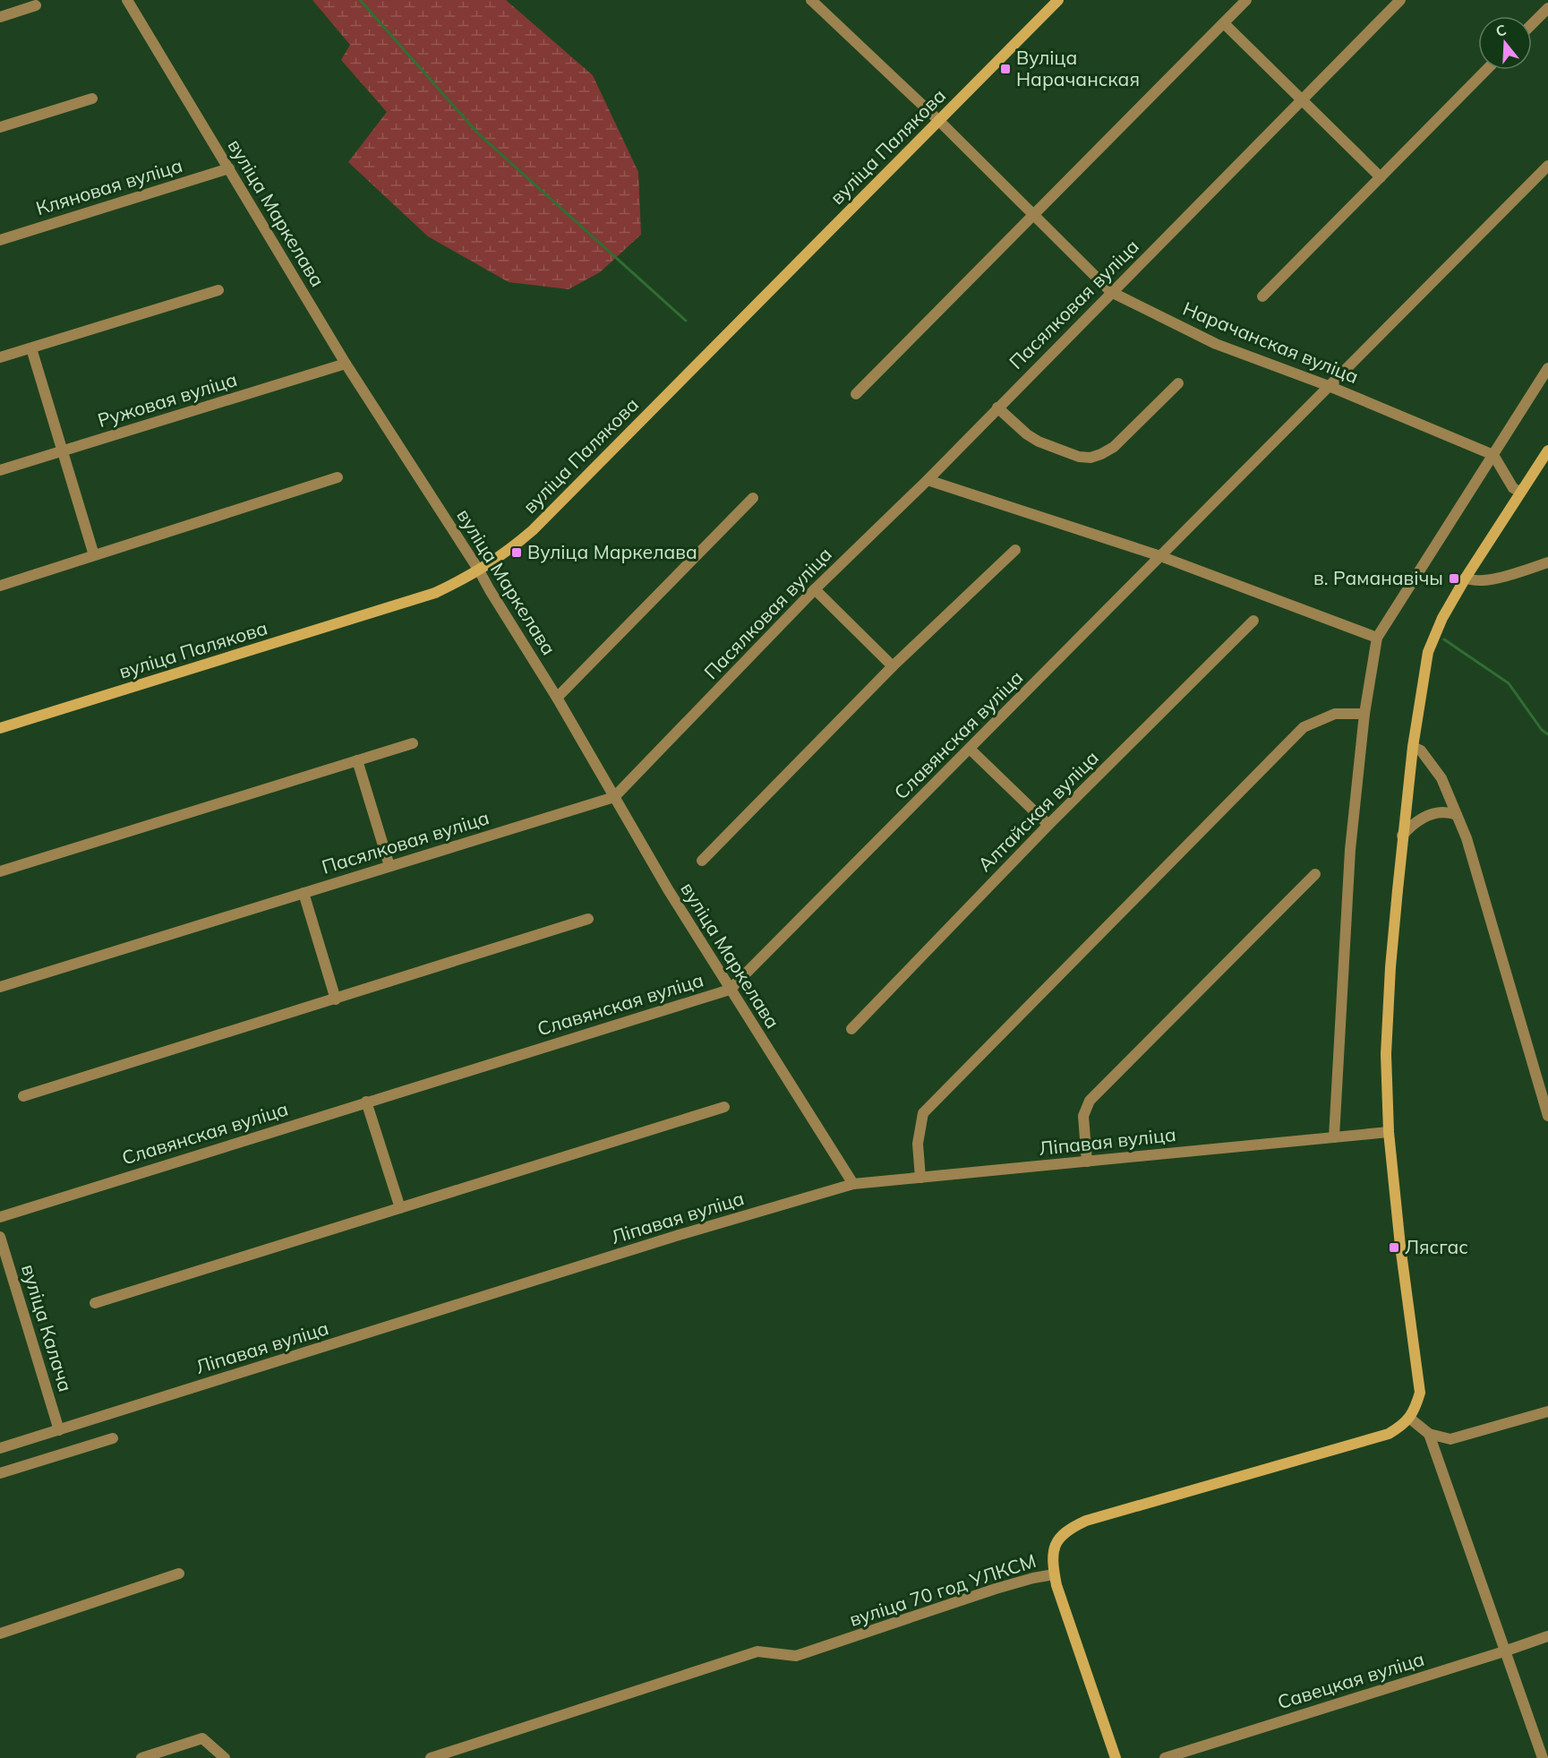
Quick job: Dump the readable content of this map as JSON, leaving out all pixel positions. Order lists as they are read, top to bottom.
{
  "streets": {
    "street": [
      "вуліца Палякова",
      "Кляновая вуліца",
      "вуліца Маркелава",
      "Пасялковая вуліца",
      "Нарачанская вуліца",
      "Ружовая вуліца",
      "Славянская вуліца",
      "Алтайская вуліца",
      "Ліпавая вуліца",
      "вуліца Калача",
      "вуліца 70 год УЛКСМ",
      "Савецкая вуліца"
    ]
  },
  "crossings": [
    ["вуліца Палякова", "вуліца Маркелава"],
    ["вуліца Палякова", "Нарачанская вуліца"],
    ["Кляновая вуліца", "вуліца Маркелава"],
    ["вуліца Маркелава", "Пасялковая вуліца"],
    ["вуліца Маркелава", "Ружовая вуліца"],
    ["вуліца Маркелава", "Славянская вуліца"],
    ["вуліца Маркелава", "Ліпавая вуліца"],
    ["Пасялковая вуліца", "Нарачанская вуліца"],
    ["Нарачанская вуліца", "Славянская вуліца"],
    ["Ліпавая вуліца", "вуліца Калача"]
  ],
  "places": {
    "transit": [
      "Вуліца Нарачанская",
      "Вуліца Маркелава",
      "в. Раманавічы",
      "Лясгас"
    ]
  },
  "north": "top"
}
